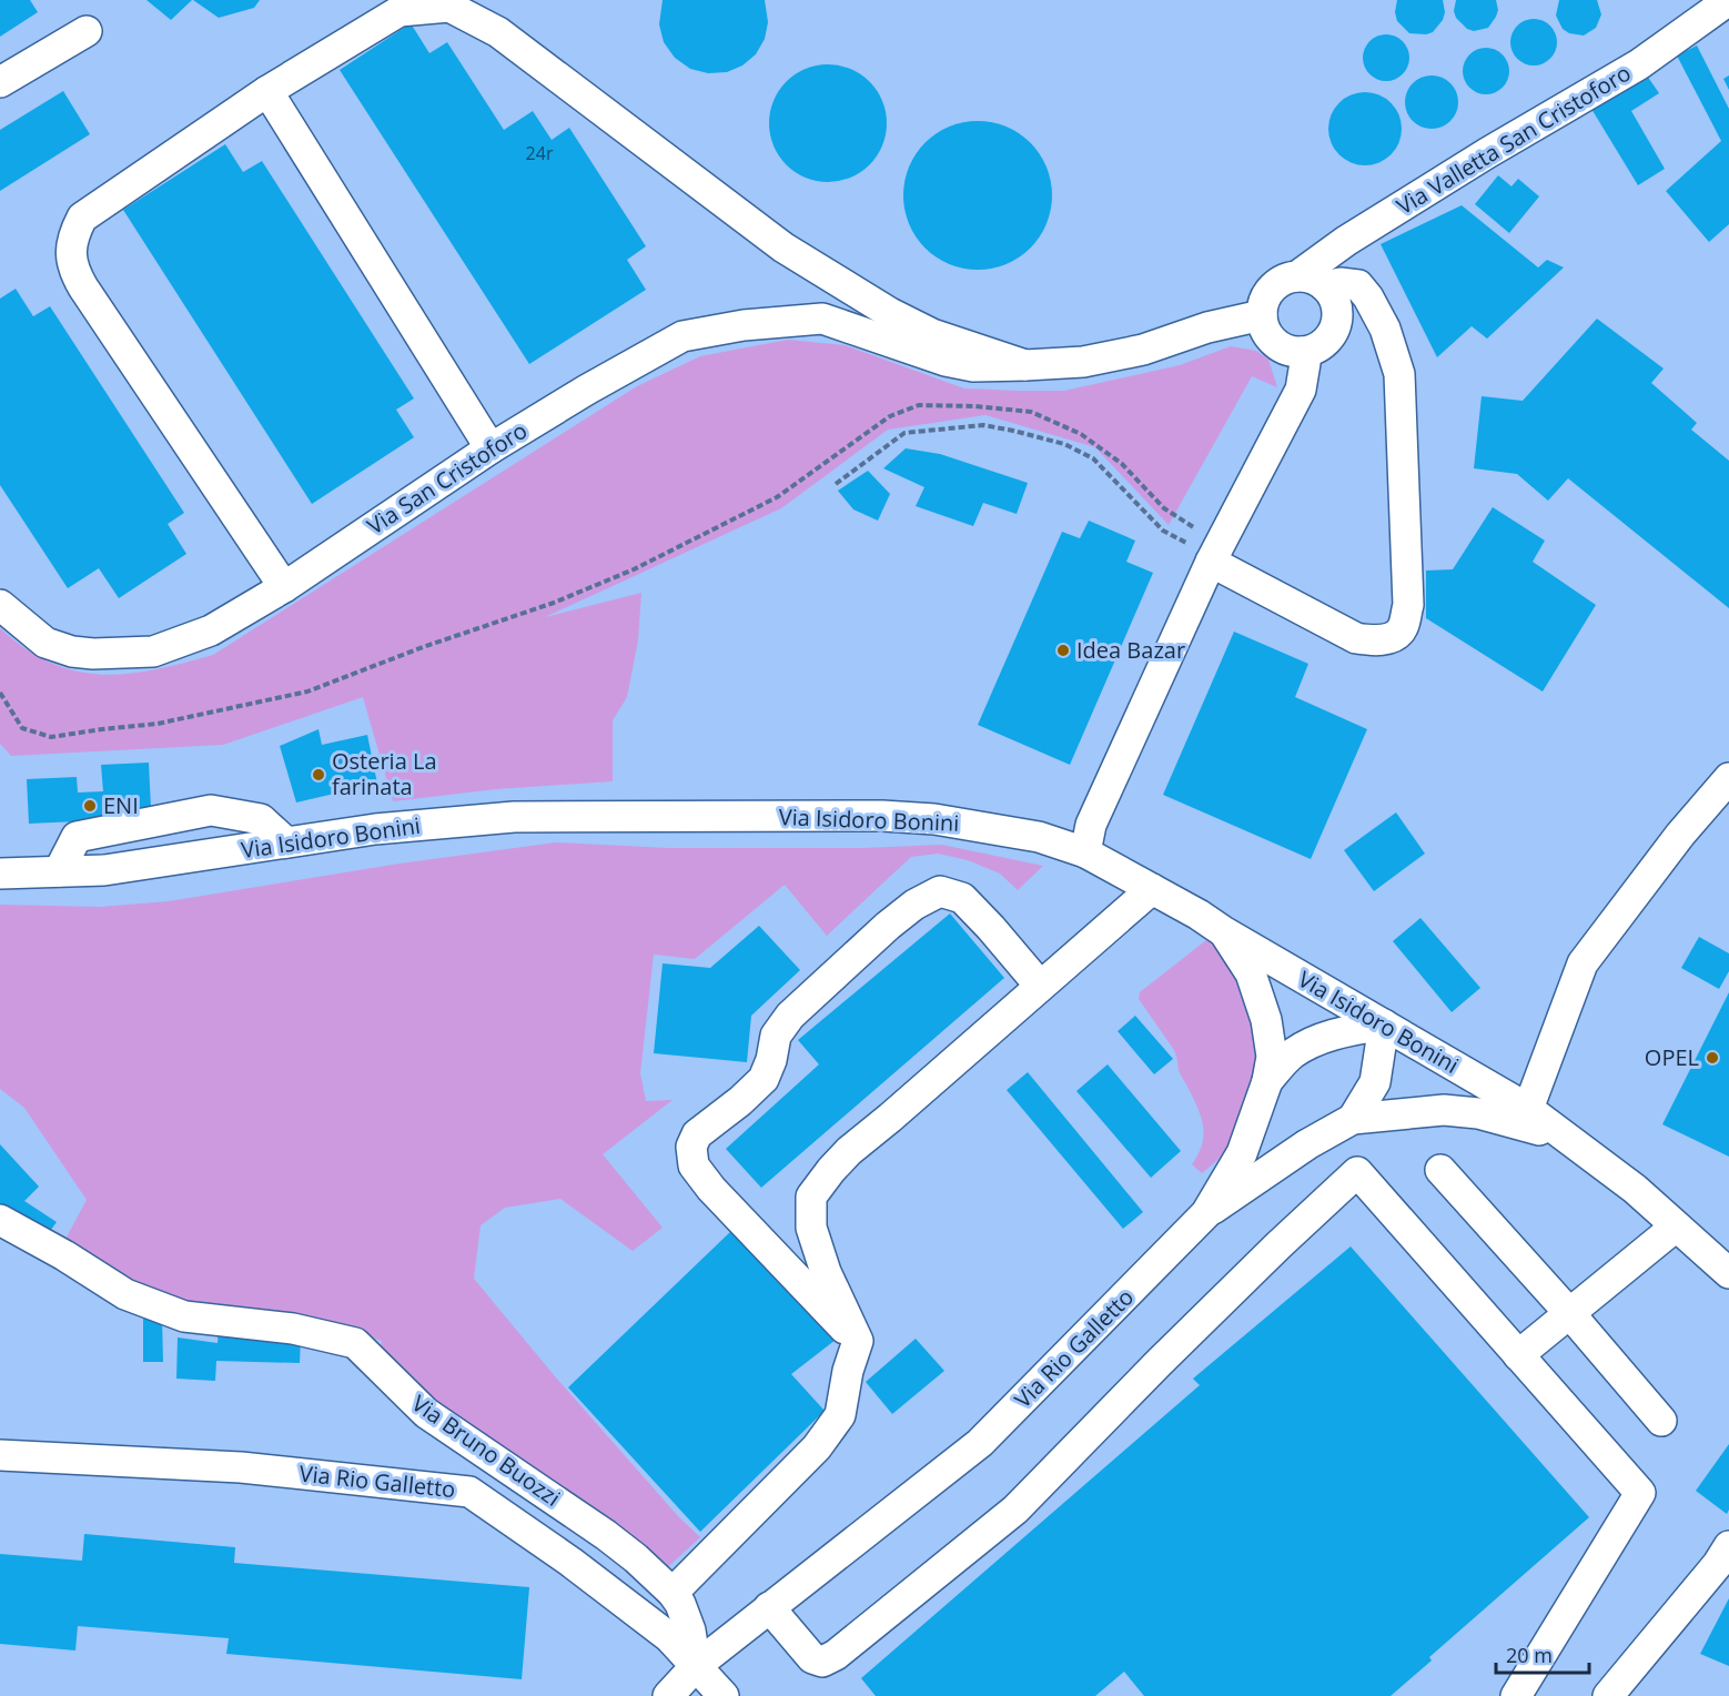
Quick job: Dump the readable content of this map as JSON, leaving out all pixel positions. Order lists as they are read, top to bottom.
{
  "streets": {
    "street": [
      "Via Valletta San Cristoforo",
      "Via San Cristoforo",
      "Via Isidoro Bonini",
      "Via Rio Galletto",
      "Via Bruno Buozzi"
    ]
  },
  "crossings": [
    ["Via Valletta San Cristoforo", "Via San Cristoforo"],
    ["Via Isidoro Bonini", "Via Rio Galletto"],
    ["Via Rio Galletto", "Via Bruno Buozzi"]
  ],
  "places": [
    "Idea Bazar",
    "Osteria La farinata",
    "ENI",
    "OPEL"
  ],
  "house_numbers": ["24r"],
  "scale_bar": "20 m"
}
